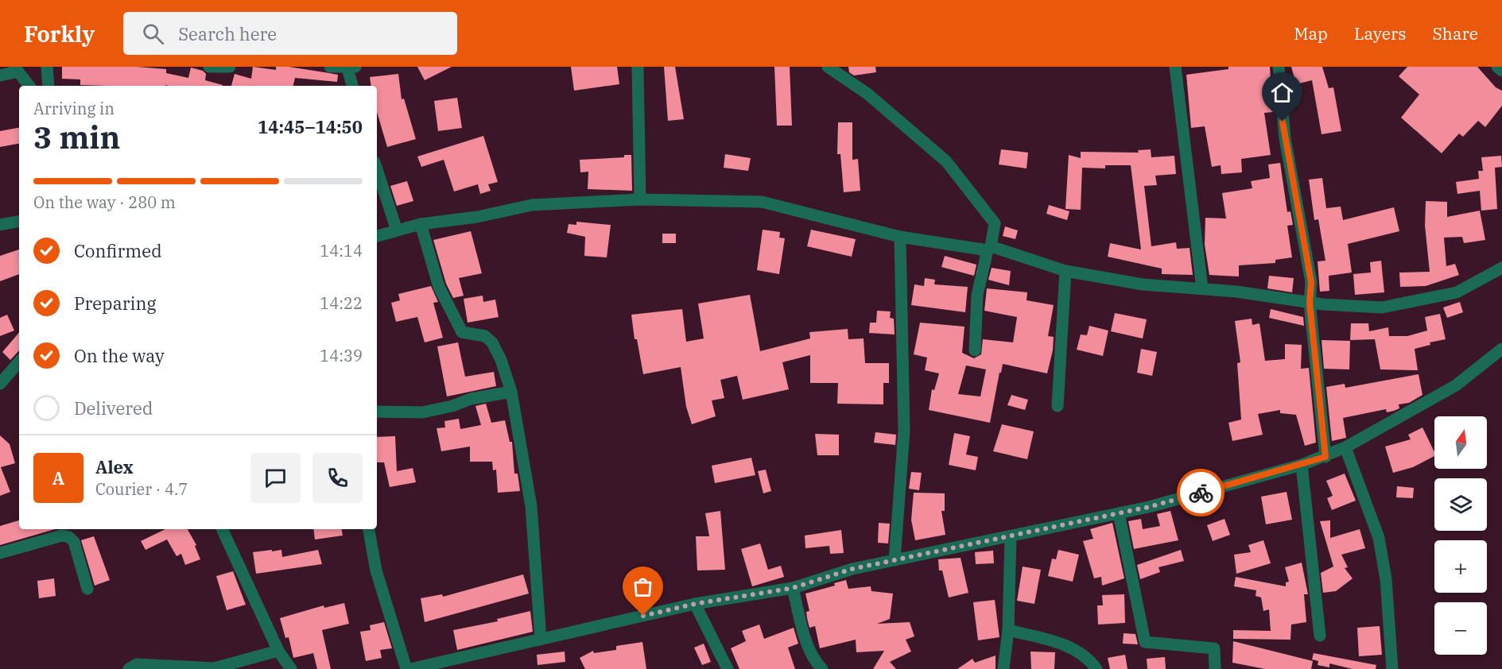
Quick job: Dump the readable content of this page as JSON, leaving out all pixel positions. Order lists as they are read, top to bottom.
{
  "north": "top",
  "page": {
    "header": "Forkly",
    "search": "Search here",
    "nav": ["Map", "Layers", "Share"],
    "heading": ["3 min", "Arriving in", "14:45–14:50"],
    "panel": ["Alex", "Courier · 4.7"],
    "bar": "On the way · 280 m",
    "list": [
      ["Confirmed", "14:14"],
      ["Preparing", "14:22"],
      ["On the way", "14:39"],
      "Delivered"
    ],
    "map_buttons": ["+", "−"],
    "round": "A"
  }
}
